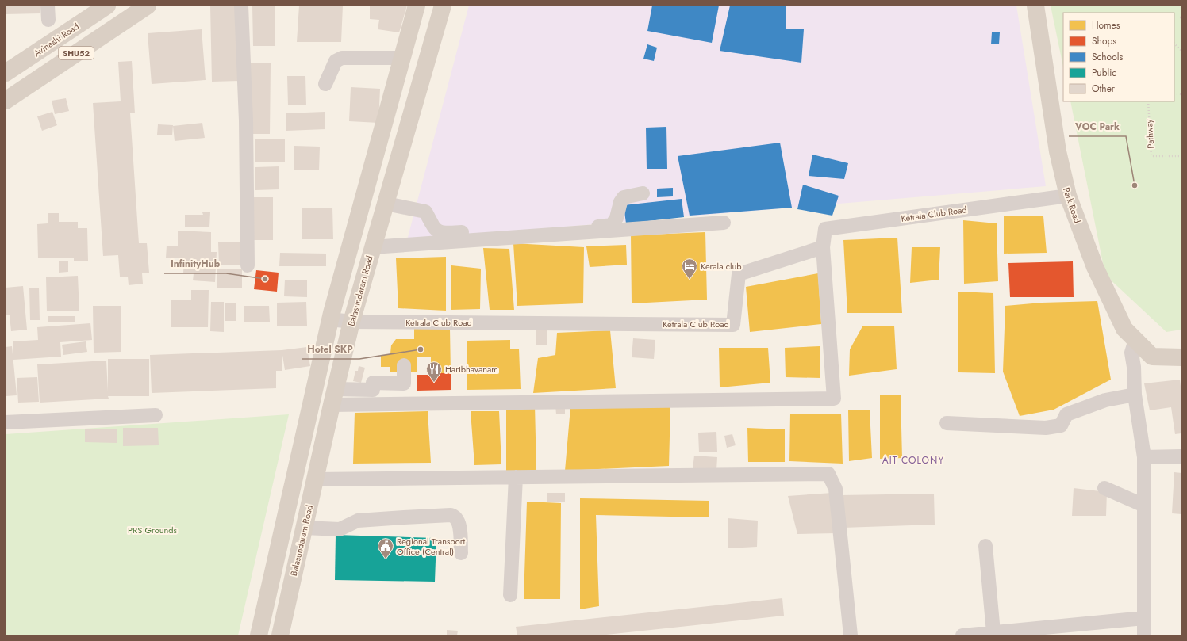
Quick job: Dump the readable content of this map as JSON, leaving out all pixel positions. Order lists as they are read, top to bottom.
{
  "streets": {
    "main road": [
      "Avinashi Road",
      "SHU52",
      "Park Road",
      "Balasundaram Road"
    ],
    "street": ["Ketrala Club Road"],
    "path": ["Pathway"]
  },
  "crossings": [
    ["Park Road", "Ketrala Club Road"],
    ["Ketrala Club Road", "Balasundaram Road"]
  ],
  "districts": ["AIT COLONY"],
  "parks": ["PRS Grounds"],
  "places": {
    "other": ["VOC Park", "InfinityHub", "Hotel SKP"],
    "hotel": ["Kerala club"],
    "restaurant": ["Haribhavanam"],
    "public building": ["Regional Transport Office (Central)"]
  },
  "legend": [
    "Homes",
    "Shops",
    "Schools",
    "Public",
    "Other"
  ]
}
